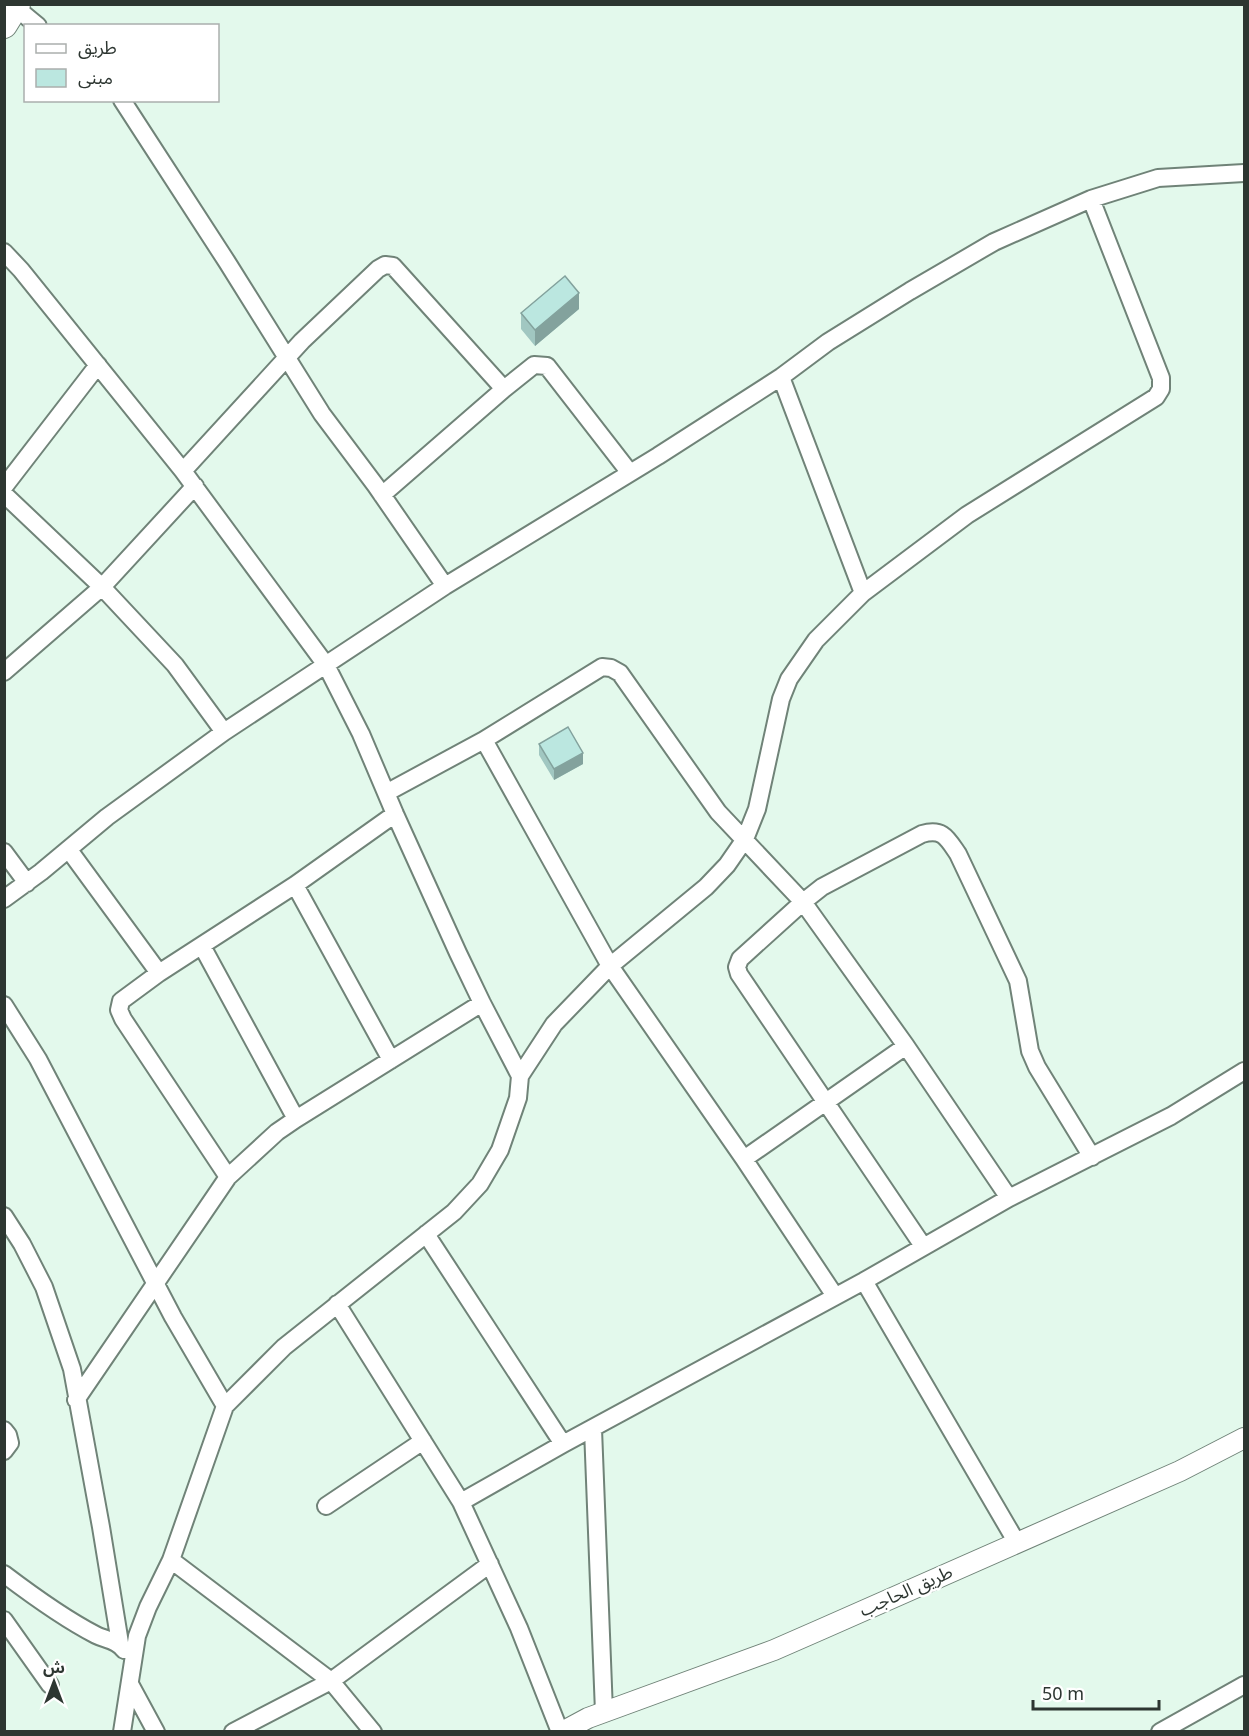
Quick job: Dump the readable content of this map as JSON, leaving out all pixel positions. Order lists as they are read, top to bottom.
{
  "streets": {
    "street": ["طريق الحاجب"]
  },
  "legend": ["طريق", "مبنى"],
  "scale_bar": "50 m",
  "north": "top"
}
